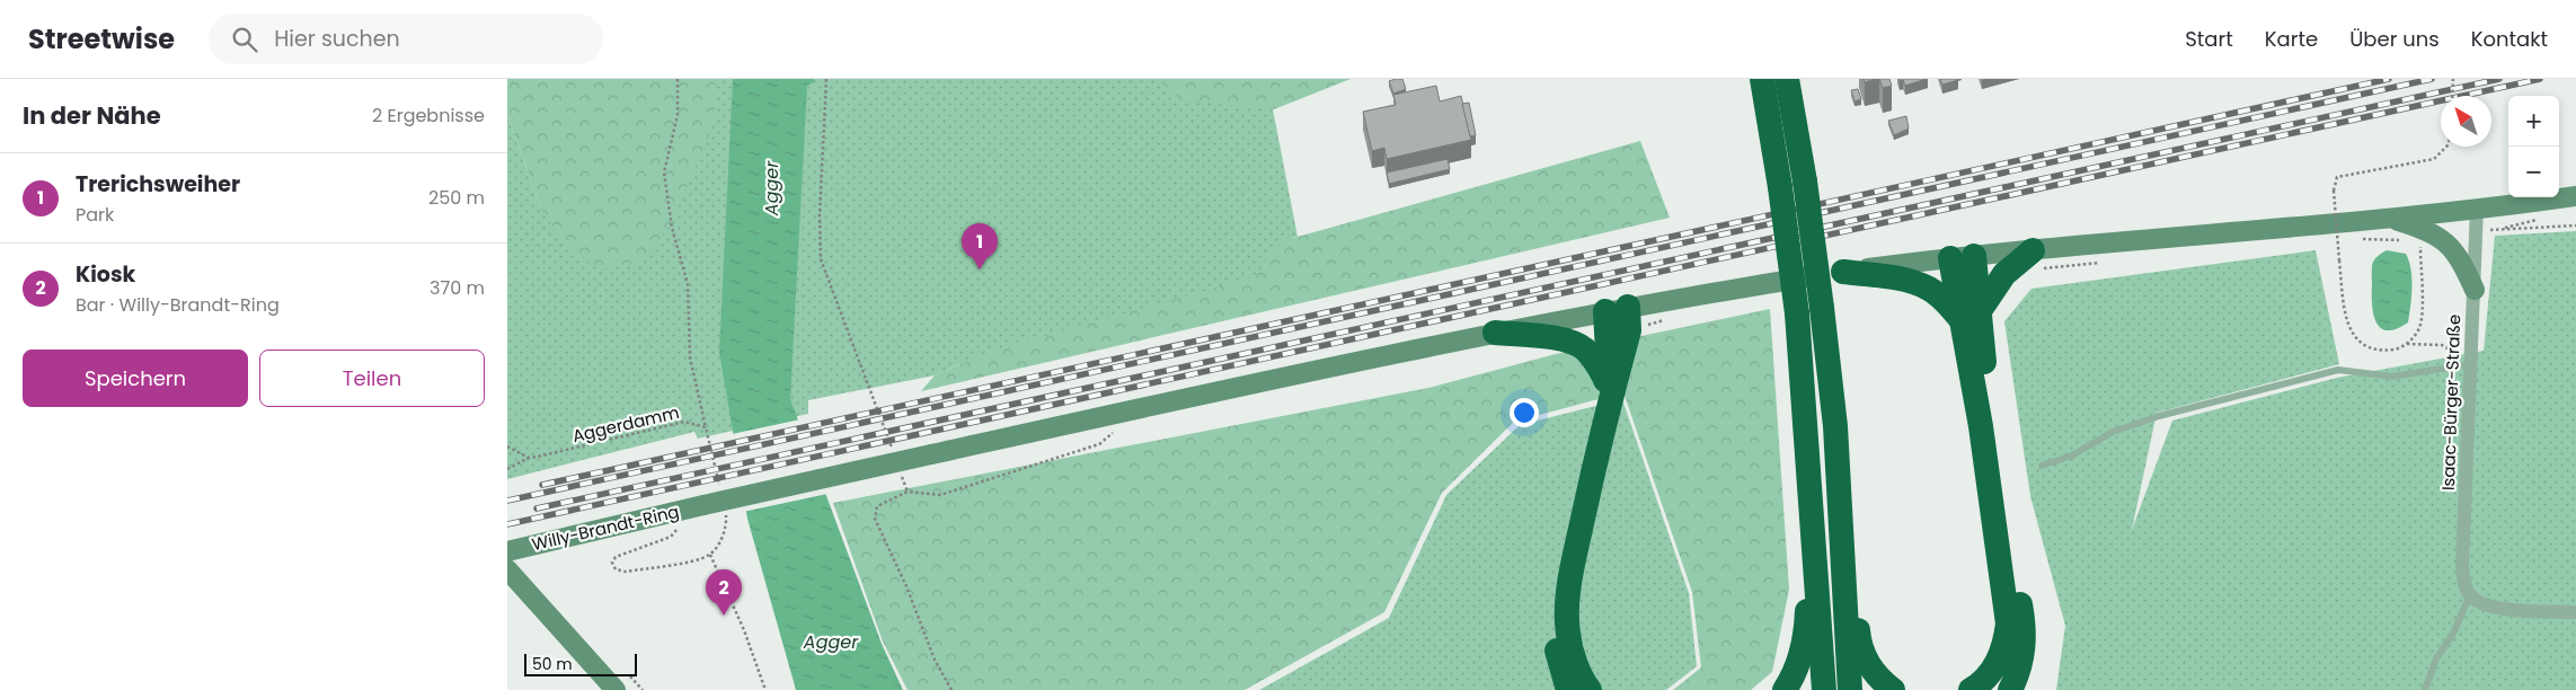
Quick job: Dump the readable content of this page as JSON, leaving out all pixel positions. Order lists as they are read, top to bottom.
{
  "streets": {
    "main road": ["Willy-Brandt-Ring"],
    "street": ["Isaac-Bürger-Straße"],
    "path": ["Aggerdamm"]
  },
  "crossings": [
    ["Isaac-Bürger-Straße", "Willy-Brandt-Ring"]
  ],
  "water": ["Agger"],
  "scale_bar": "50 m",
  "north": "top left",
  "page": {
    "header": "Streetwise",
    "search": "Hier suchen",
    "nav": [
      "Start",
      "Karte",
      "Über uns",
      "Kontakt"
    ],
    "heading": ["In der Nähe", "2 Ergebnisse"],
    "map_buttons": ["+", "−"],
    "list": [
      {
        "mark": "1",
        "name": "Trerichsweiher",
        "note": "Park",
        "value": "250 m"
      },
      {
        "mark": "2",
        "name": "Kiosk",
        "note": "Bar · Willy-Brandt-Ring",
        "value": "370 m"
      }
    ],
    "pins": ["1", "2"],
    "buttons": ["Speichern", "Teilen"],
    "scale": "50 m"
  }
}
